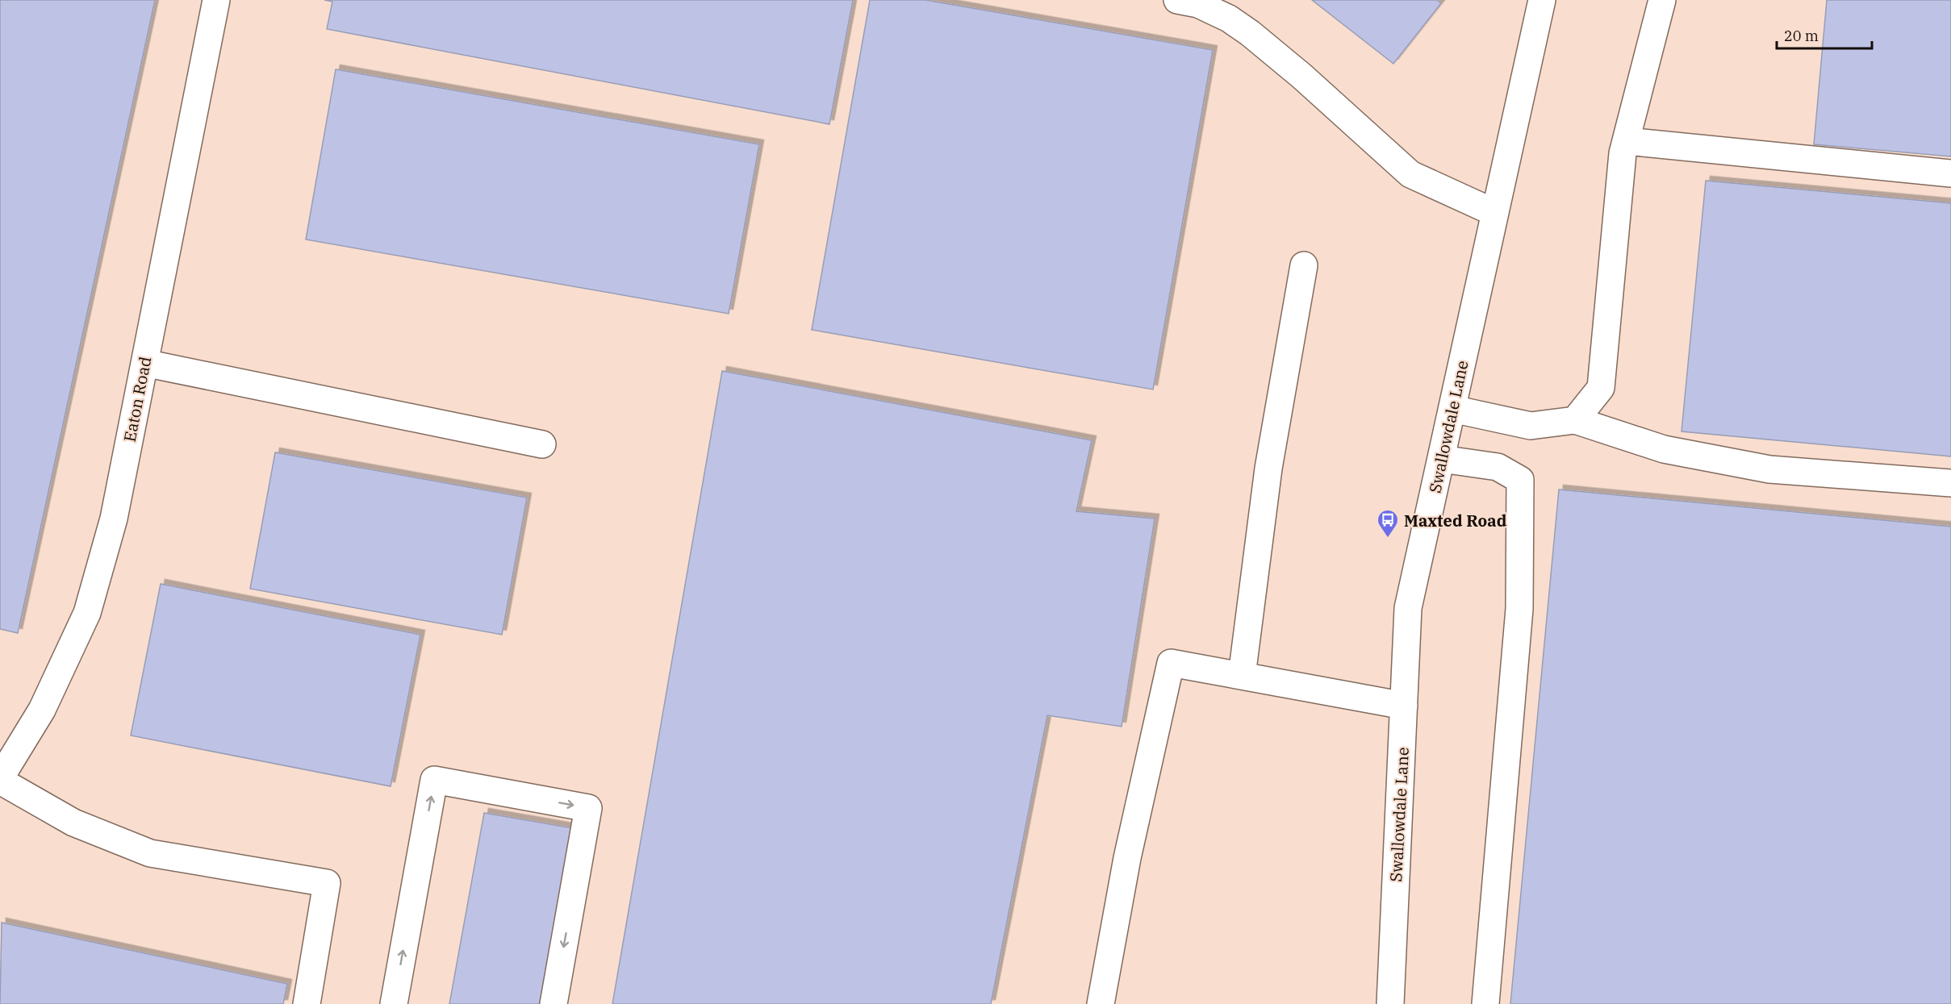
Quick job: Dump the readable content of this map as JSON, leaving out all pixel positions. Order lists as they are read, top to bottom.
{
  "streets": {
    "street": ["Eaton Road", "Swallowdale Lane"]
  },
  "places": {
    "bus stop": ["Maxted Road"]
  },
  "scale_bar": "20 m"
}
